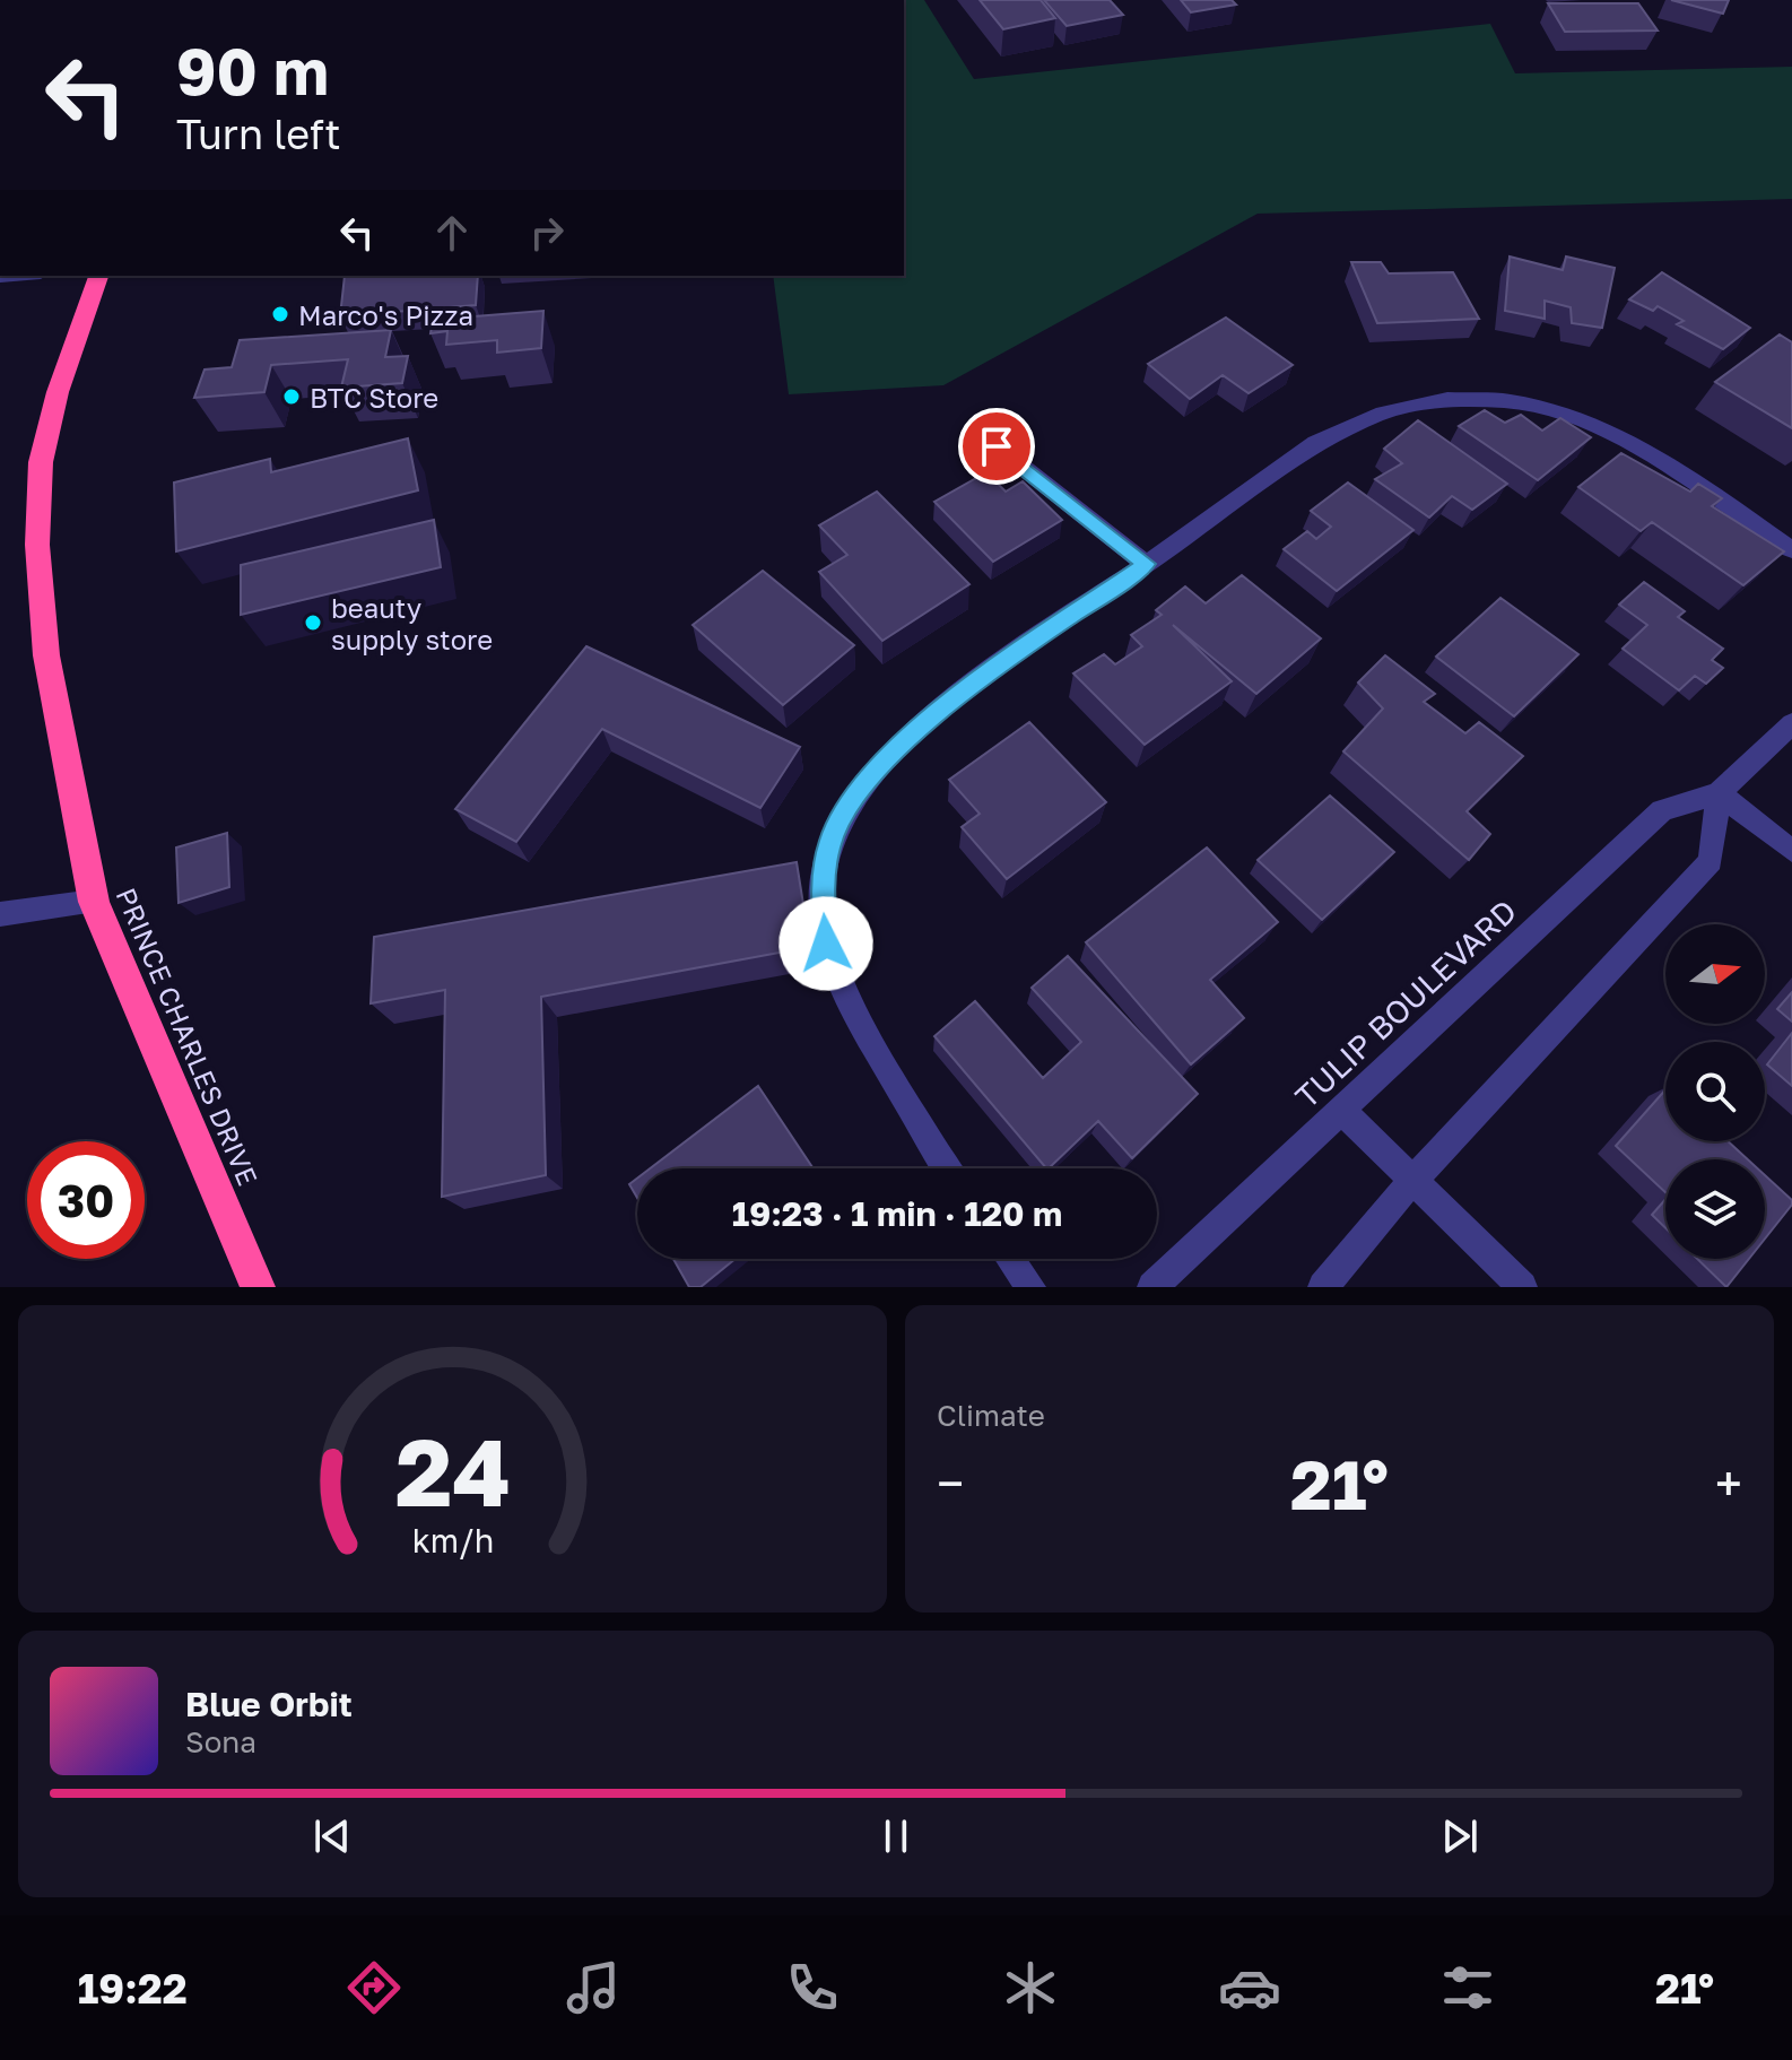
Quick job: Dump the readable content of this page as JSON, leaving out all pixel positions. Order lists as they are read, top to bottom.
{
  "streets": {
    "highway": ["PRINCE CHARLES DRIVE"],
    "street": ["TULIP BOULEVARD"]
  },
  "places": ["Marco's Pizza", "BTC Store", "beauty supply store"],
  "north": "right",
  "page": {
    "turn": ["90 m", "Turn left"],
    "limit": "30",
    "trip": "19:23 · 1 min · 120 m",
    "tile": "Climate",
    "heat": ["−", "21°", "+"],
    "song": ["Blue Orbit", "Sona"],
    "tabs": ["19:22", "21°"],
    "gauge": ["24", "km/h"]
  }
}
